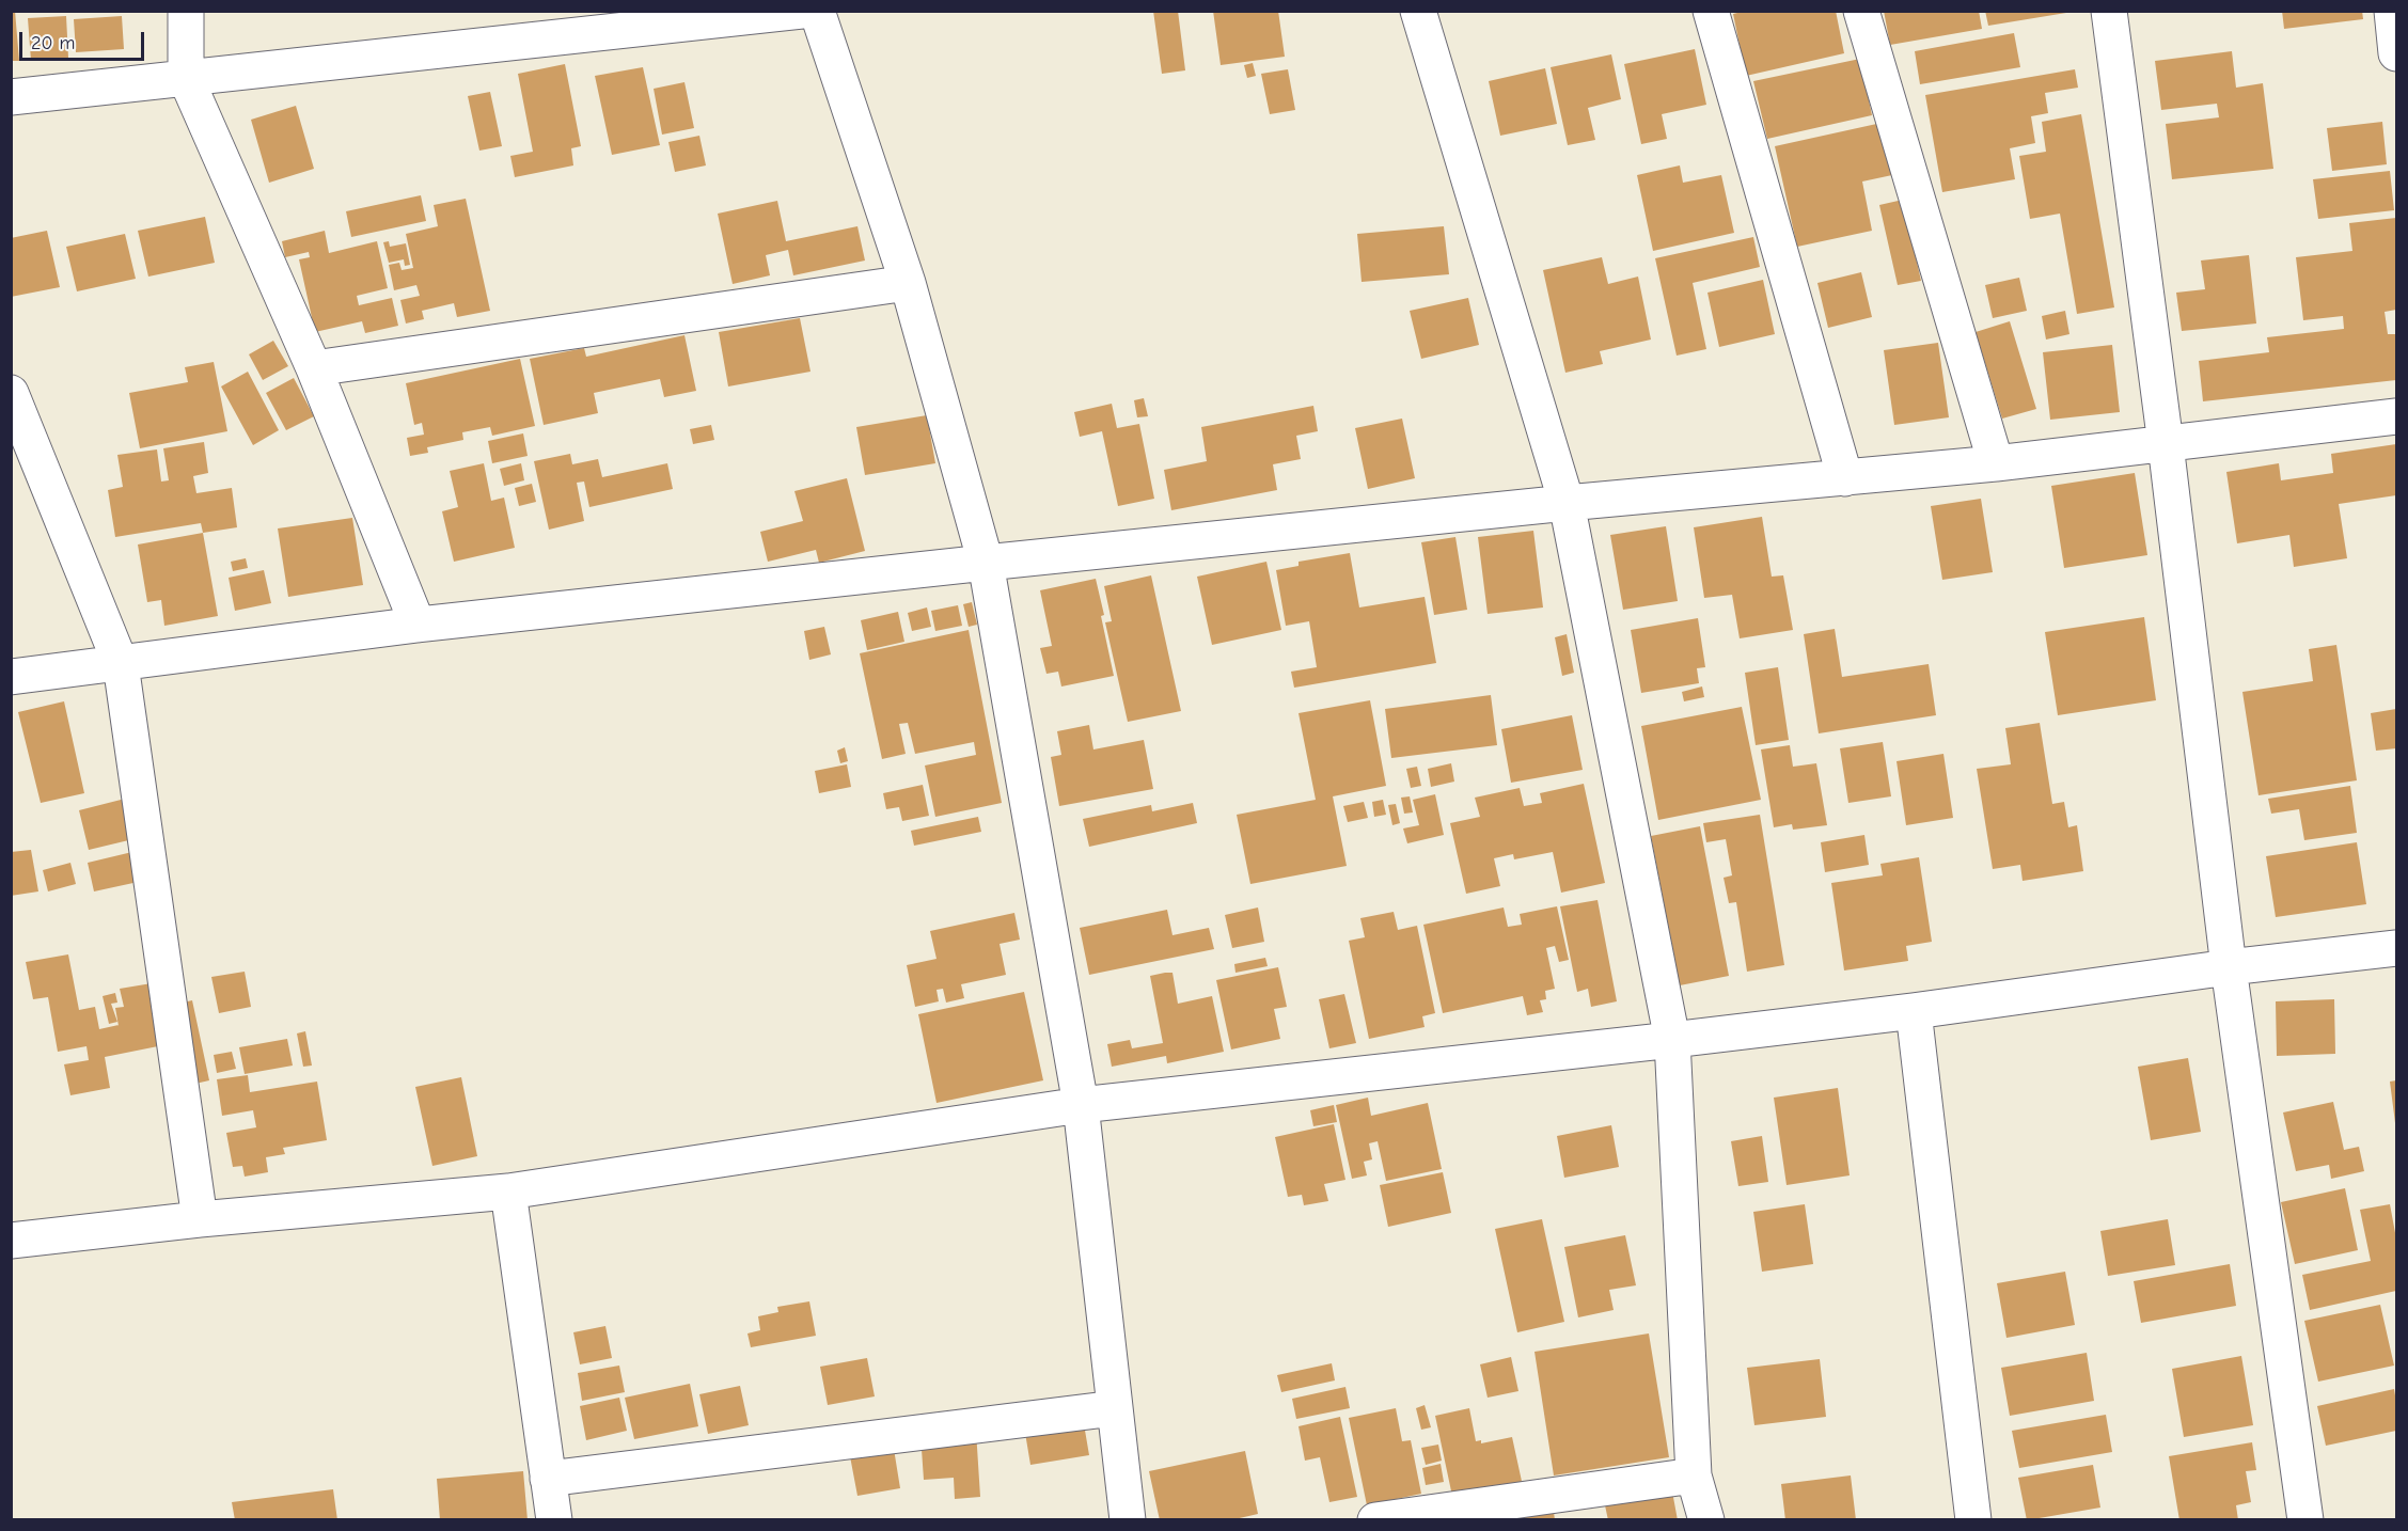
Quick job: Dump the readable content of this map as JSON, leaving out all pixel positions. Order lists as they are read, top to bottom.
{
  "scale_bar": "20 m"
}
